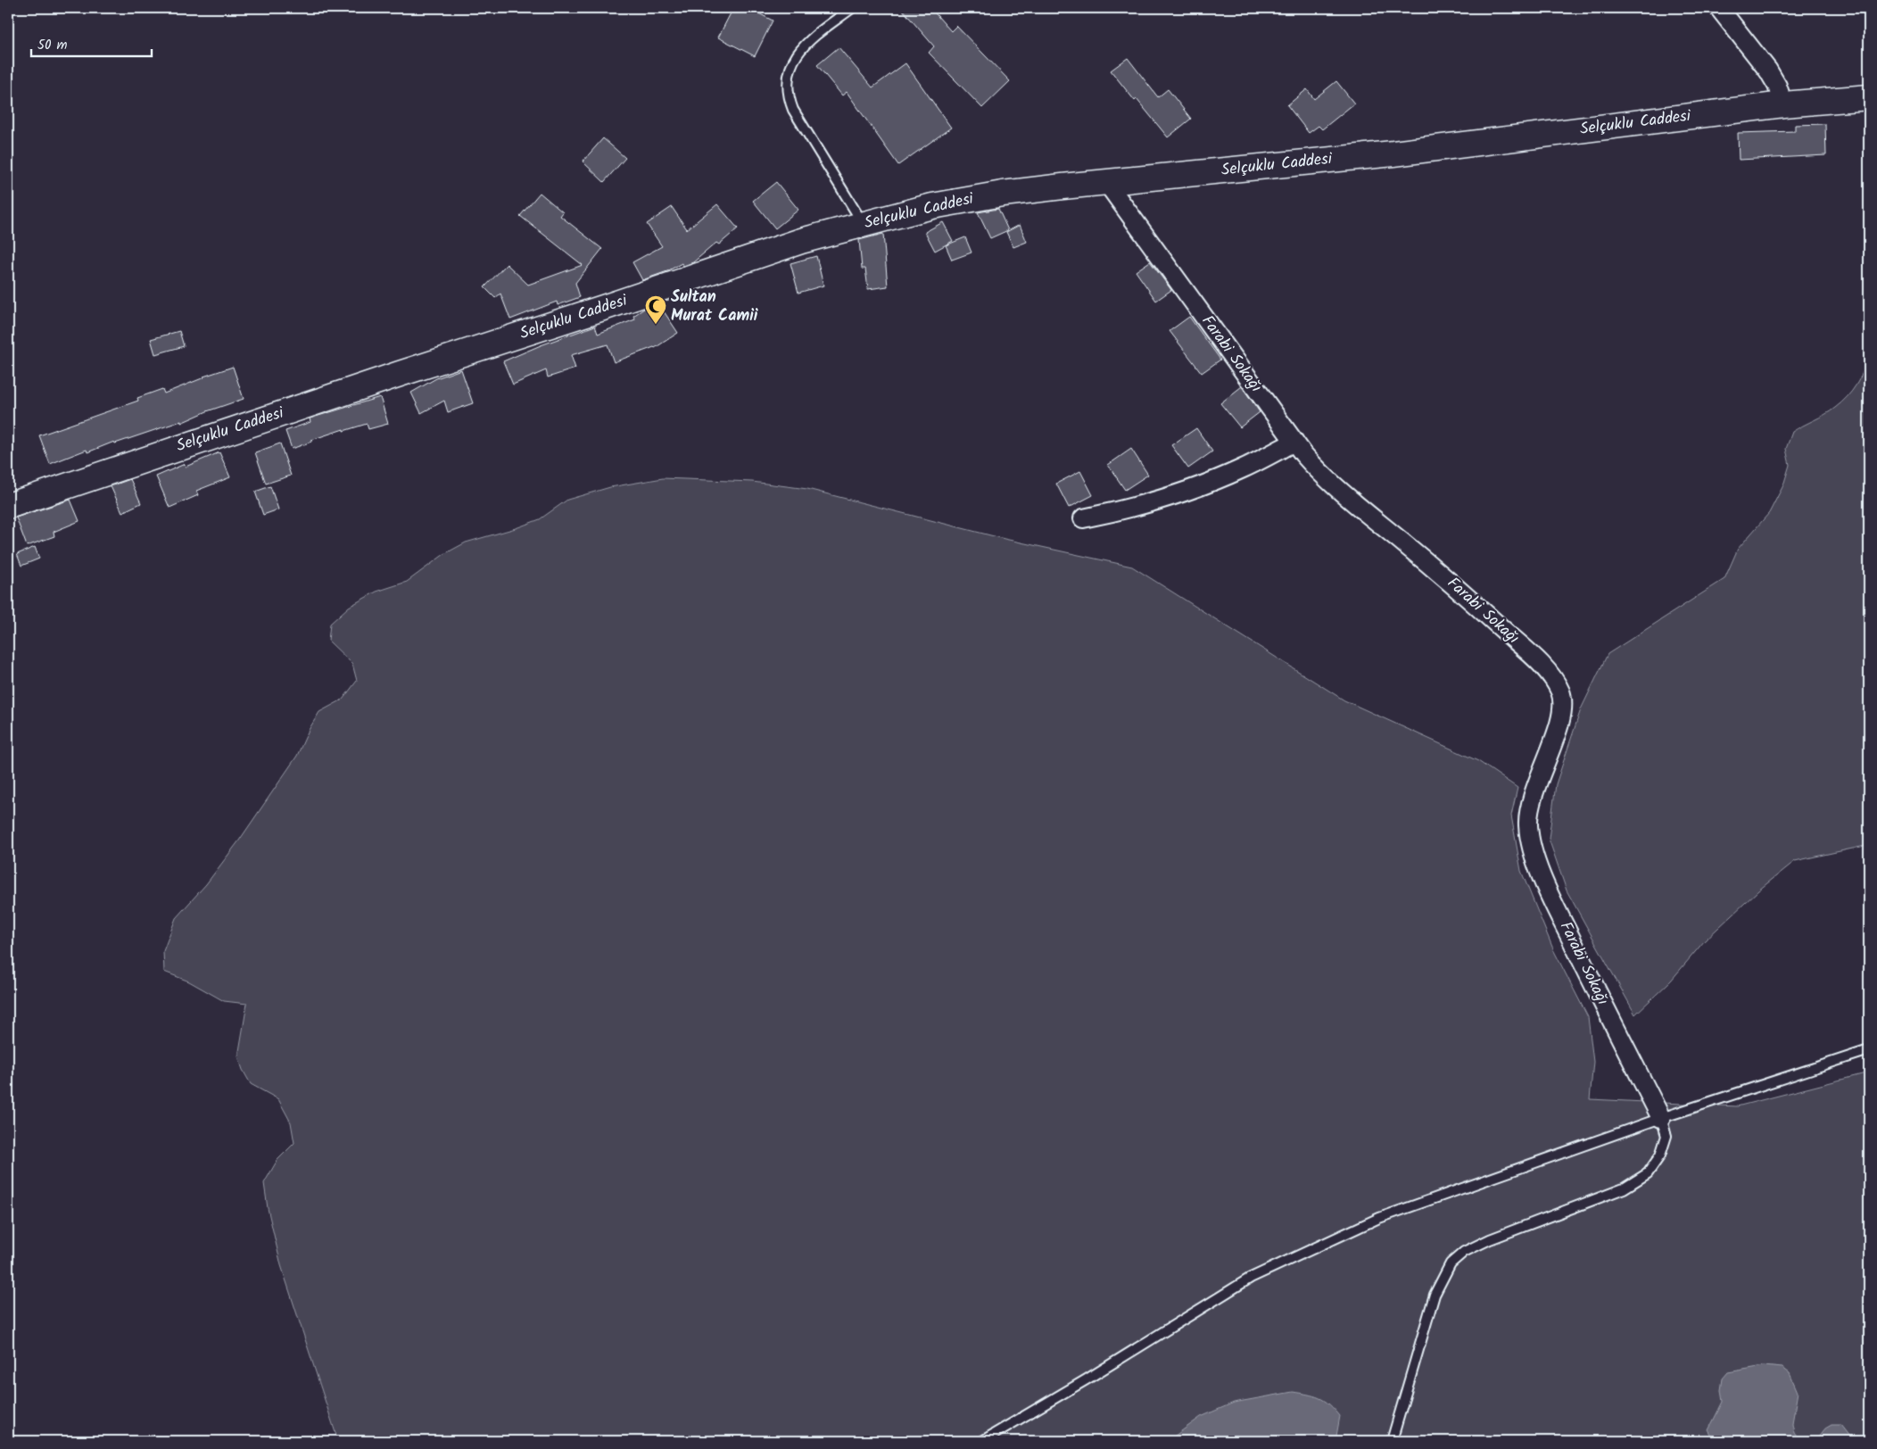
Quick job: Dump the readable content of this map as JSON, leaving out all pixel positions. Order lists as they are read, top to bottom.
{
  "streets": {
    "street": ["Selçuklu Caddesi", "Farabi Sokağı"]
  },
  "crossings": [
    ["Selçuklu Caddesi", "Farabi Sokağı"]
  ],
  "places": {
    "mosque": ["Sultan Murat Camii"]
  },
  "scale_bar": "50 m"
}
